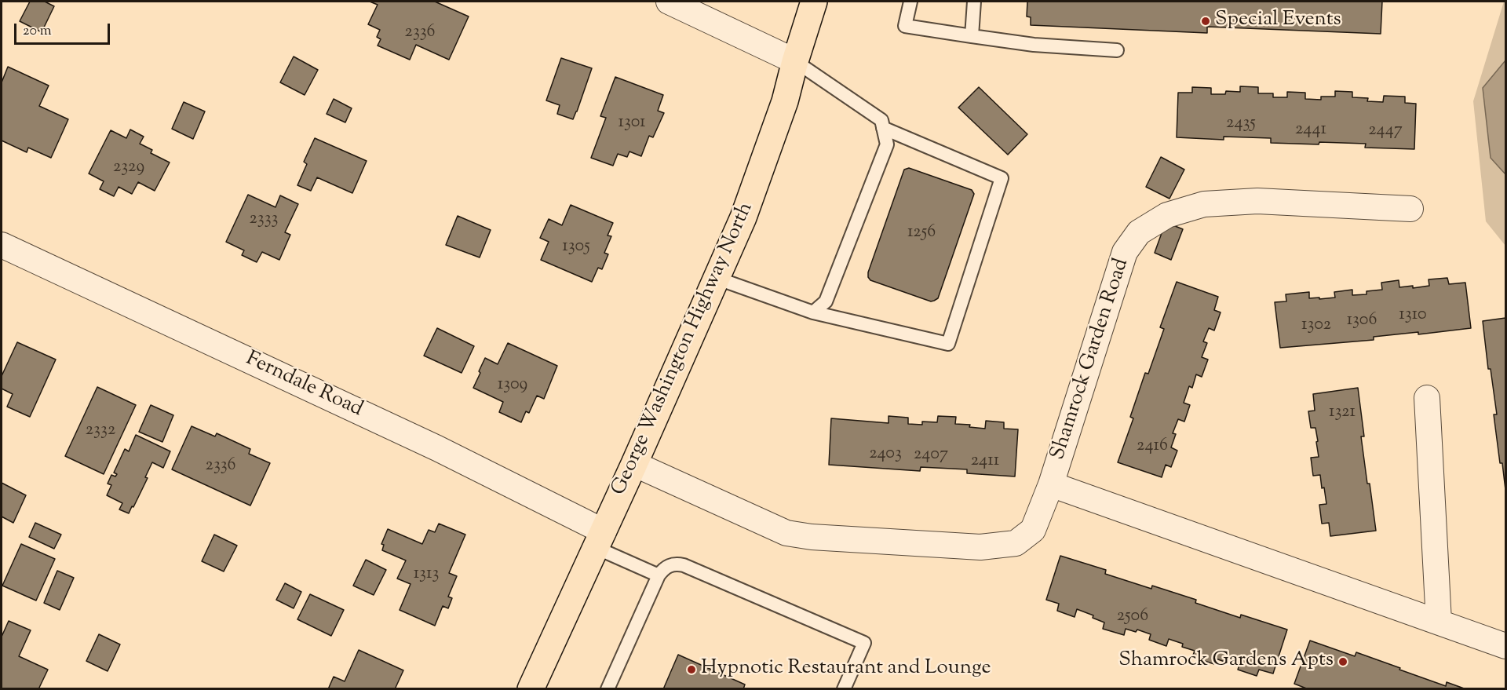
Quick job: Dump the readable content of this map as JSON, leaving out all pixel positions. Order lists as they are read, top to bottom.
{
  "streets": {
    "main road": ["George Washington Highway North"],
    "street": ["Shamrock Garden Road", "Ferndale Road"]
  },
  "crossings": [
    ["George Washington Highway North", "Shamrock Garden Road"],
    ["George Washington Highway North", "Ferndale Road"]
  ],
  "places": ["Special Events", "Shamrock Gardens Apts", "Hypnotic Restaurant and Lounge"],
  "house_numbers": [
    "2336",
    "1301",
    "2435",
    "2441",
    "2447",
    "2329",
    "2333",
    "1256",
    "1305",
    "1310",
    "1306",
    "1302",
    "1309",
    "1321",
    "2332",
    "2416",
    "2403",
    "2407",
    "2411",
    "2336",
    "1313",
    "2506"
  ],
  "scale_bar": "20 m"
}
